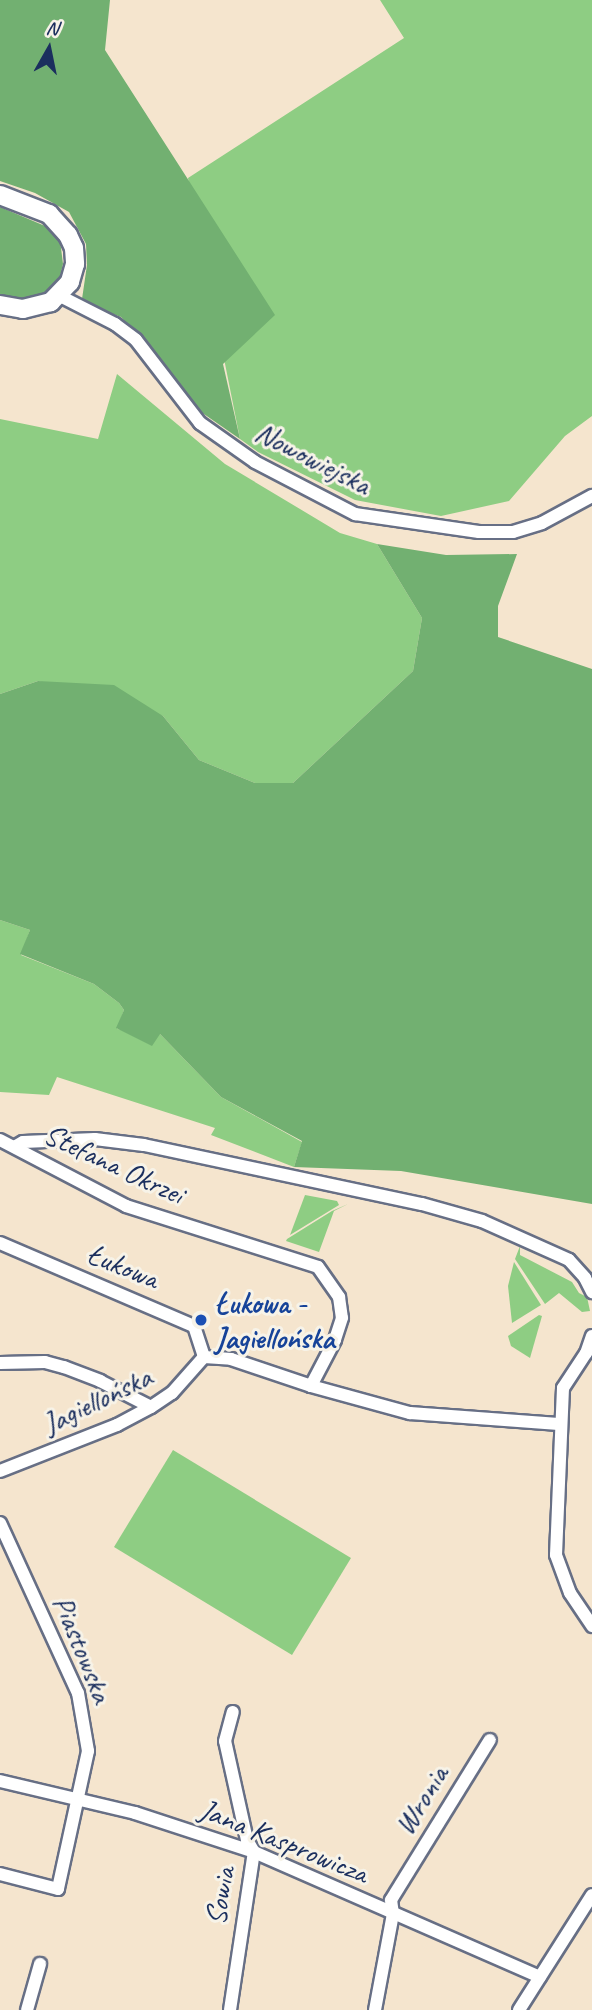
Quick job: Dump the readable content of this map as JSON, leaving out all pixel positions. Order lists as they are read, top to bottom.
{
  "streets": {
    "street": [
      "Nowowiejska",
      "Stefana Okrzei",
      "Łukowa",
      "Jagiellońska",
      "Piastowska",
      "Wronia",
      "Jana Kasprowicza",
      "Sowia"
    ]
  },
  "crossings": [
    ["Łukowa", "Jagiellońska"],
    ["Piastowska", "Jana Kasprowicza"],
    ["Wronia", "Jana Kasprowicza"],
    ["Jana Kasprowicza", "Sowia"]
  ],
  "places": ["Łukowa - Jagiellońska"],
  "north": "top"
}
